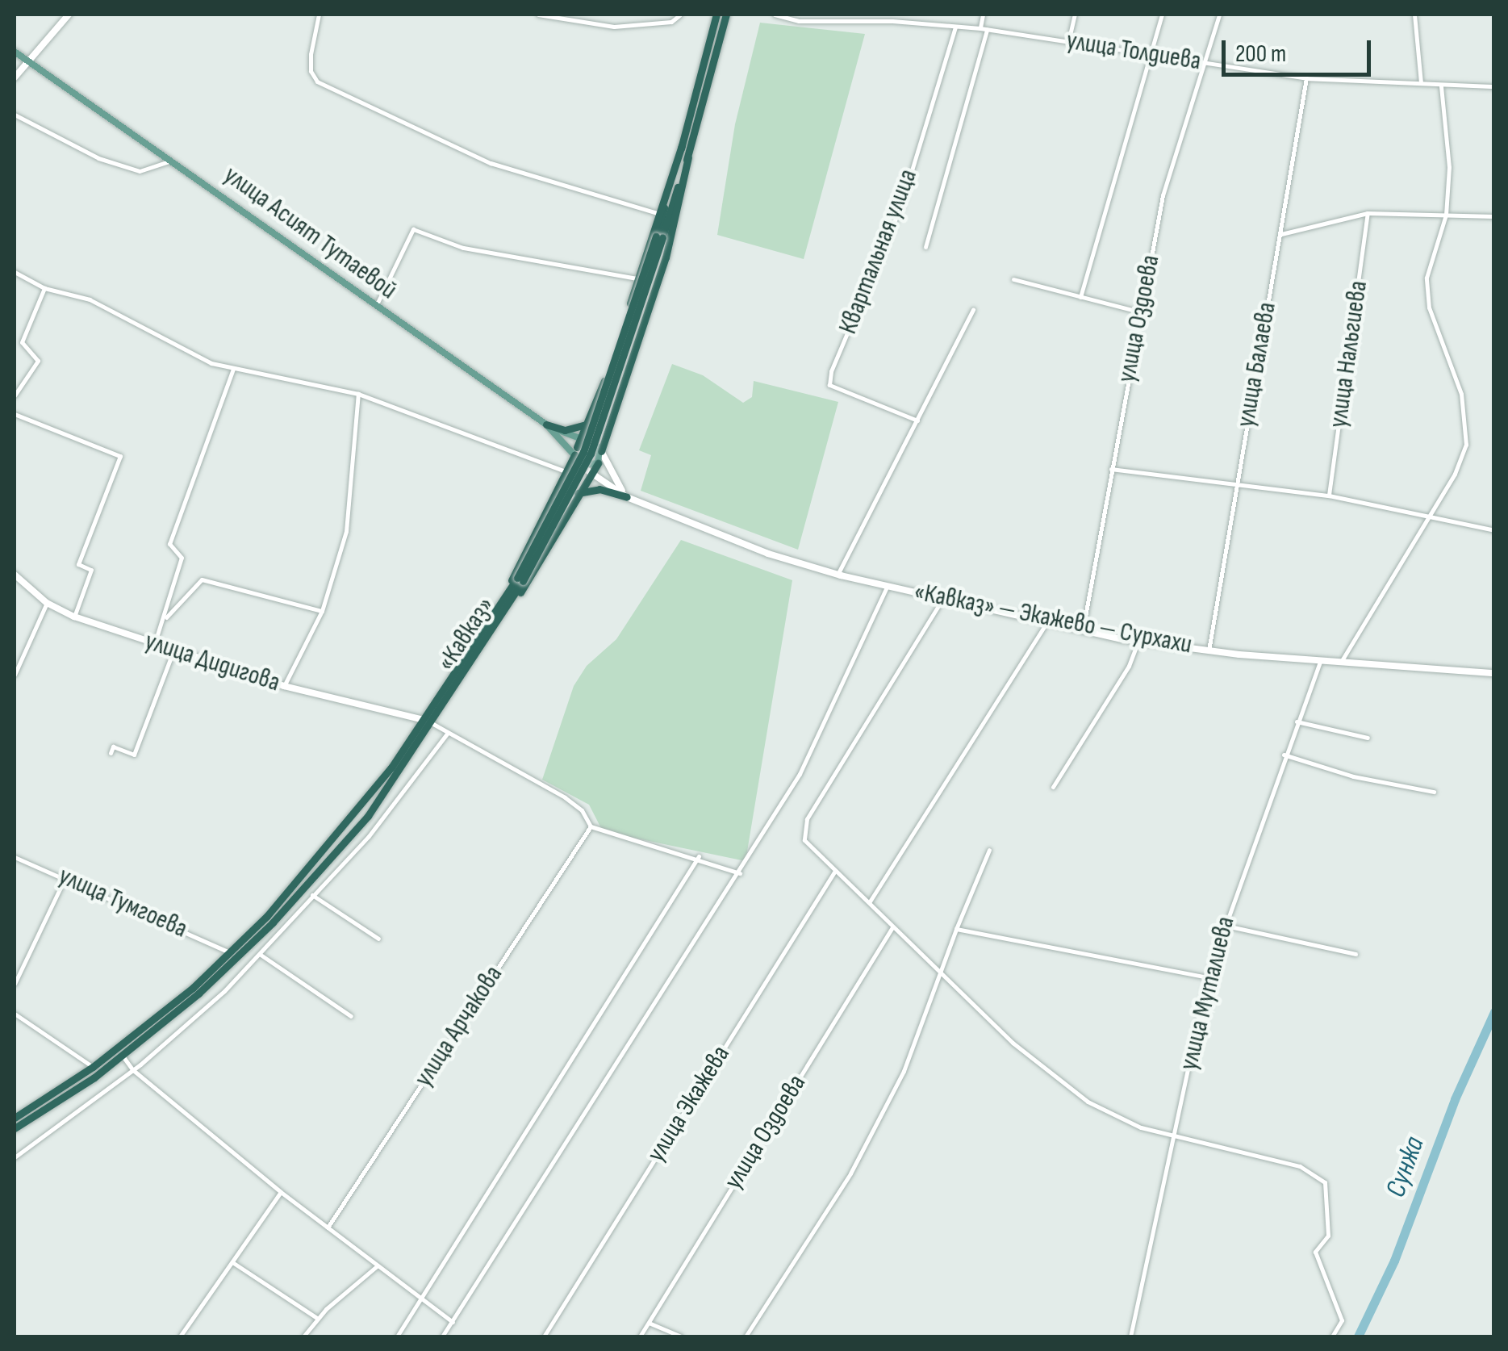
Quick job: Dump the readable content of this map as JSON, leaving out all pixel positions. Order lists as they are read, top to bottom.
{
  "streets": {
    "highway": ["«Кавказ»"],
    "main road": ["улица Асият Тутаевой", "«Кавказ» — Экажево — Сурхахи", "улица Дидигова"],
    "street": [
      "улица Толдиева",
      "Квартальная улица",
      "улица Оздоева",
      "улица Нальгиева",
      "улица Балаева",
      "улица Тумгоева",
      "улица Муталиева",
      "улица Арчакова",
      "улица Экажева"
    ]
  },
  "crossings": [
    ["улица Толдиева", "Квартальная улица"],
    ["улица Толдиева", "улица Оздоева"],
    ["улица Толдиева", "улица Балаева"],
    ["улица Асият Тутаевой", "«Кавказ»"],
    ["улица Оздоева", "«Кавказ» — Экажево — Сурхахи"],
    ["улица Балаева", "«Кавказ» — Экажево — Сурхахи"],
    ["«Кавказ» — Экажево — Сурхахи", "улица Муталиева"],
    ["«Кавказ»", "улица Дидигова"],
    ["«Кавказ»", "улица Тумгоева"]
  ],
  "water": ["Сунжа"],
  "scale_bar": "200 m"
}
